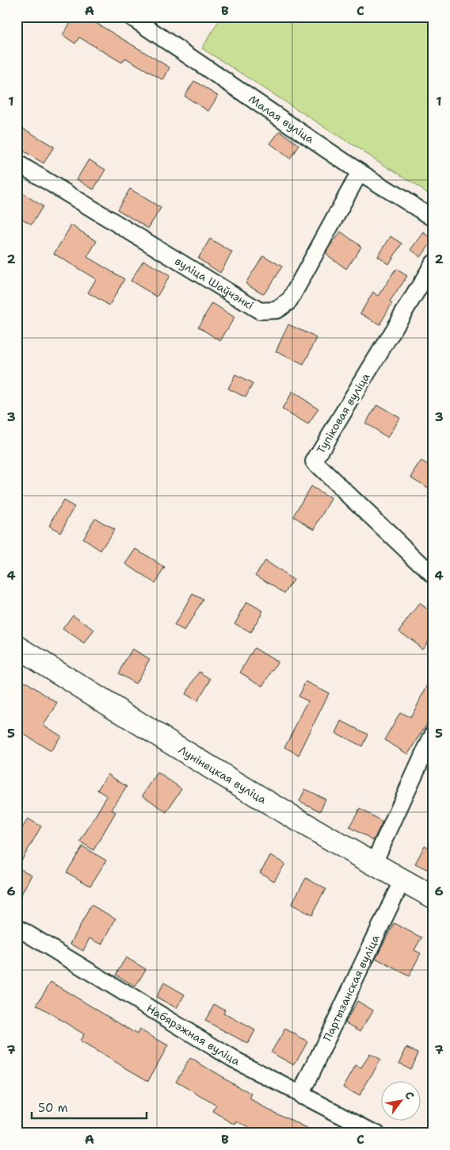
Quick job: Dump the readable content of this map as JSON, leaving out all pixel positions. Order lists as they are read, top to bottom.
{
  "streets": {
    "main road": ["Лунінецкая вуліца"],
    "street": [
      "Малая вуліца",
      "вуліца Шаўчэнкі",
      "Тупіковая вуліца",
      "Партызанская вуліца",
      "Набярэжная вуліца"
    ]
  },
  "crossings": [
    ["Малая вуліца", "вуліца Шаўчэнкі"],
    ["Лунінецкая вуліца", "Партызанская вуліца"],
    ["Партызанская вуліца", "Набярэжная вуліца"]
  ],
  "scale_bar": "50 m",
  "north": "top right",
  "grid": {
    "columns": ["A", "B", "C"],
    "rows": [
      "1",
      "2",
      "3",
      "4",
      "5",
      "6",
      "7"
    ]
  }
}
